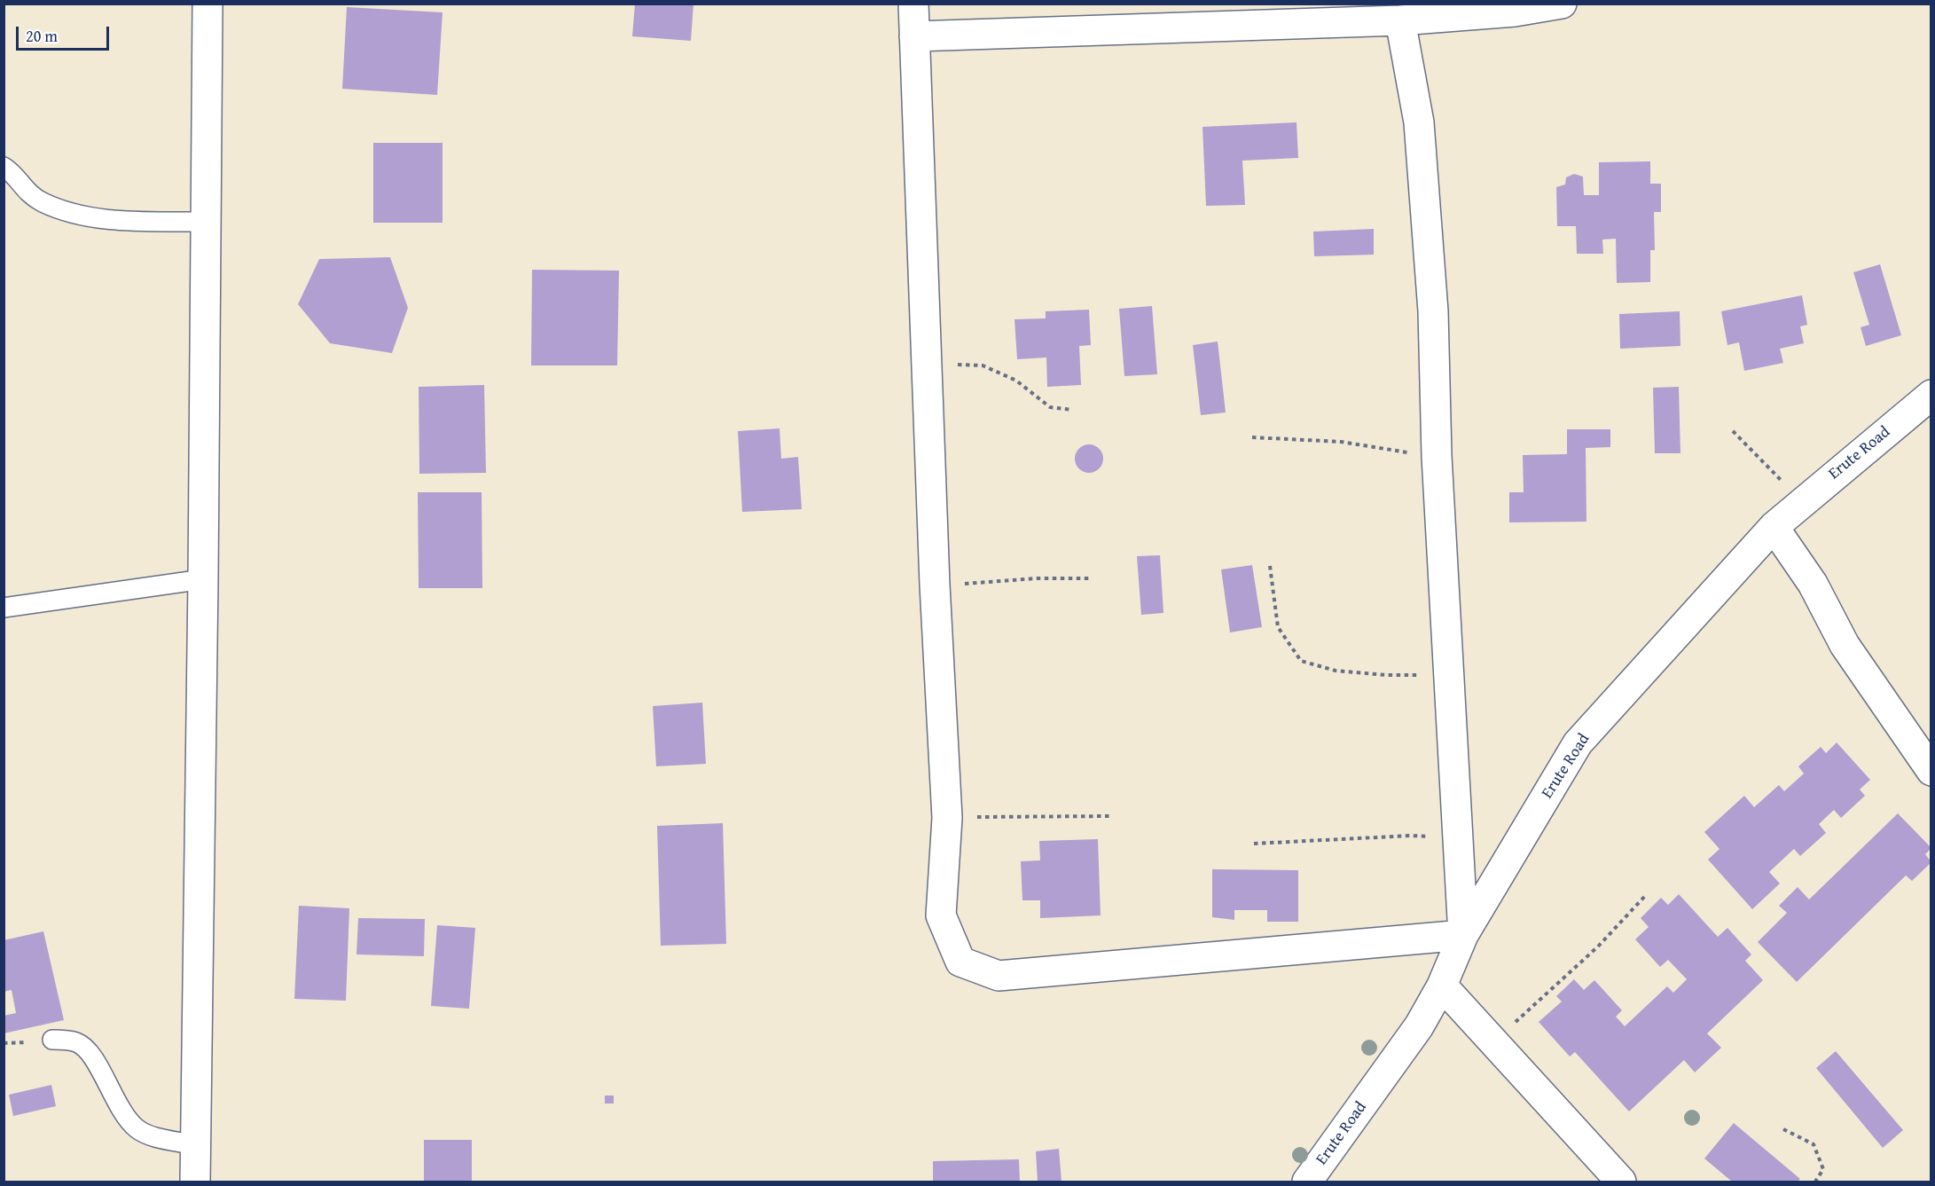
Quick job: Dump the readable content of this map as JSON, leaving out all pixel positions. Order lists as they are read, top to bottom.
{
  "streets": {
    "street": ["Erute Road"]
  },
  "scale_bar": "20 m"
}
